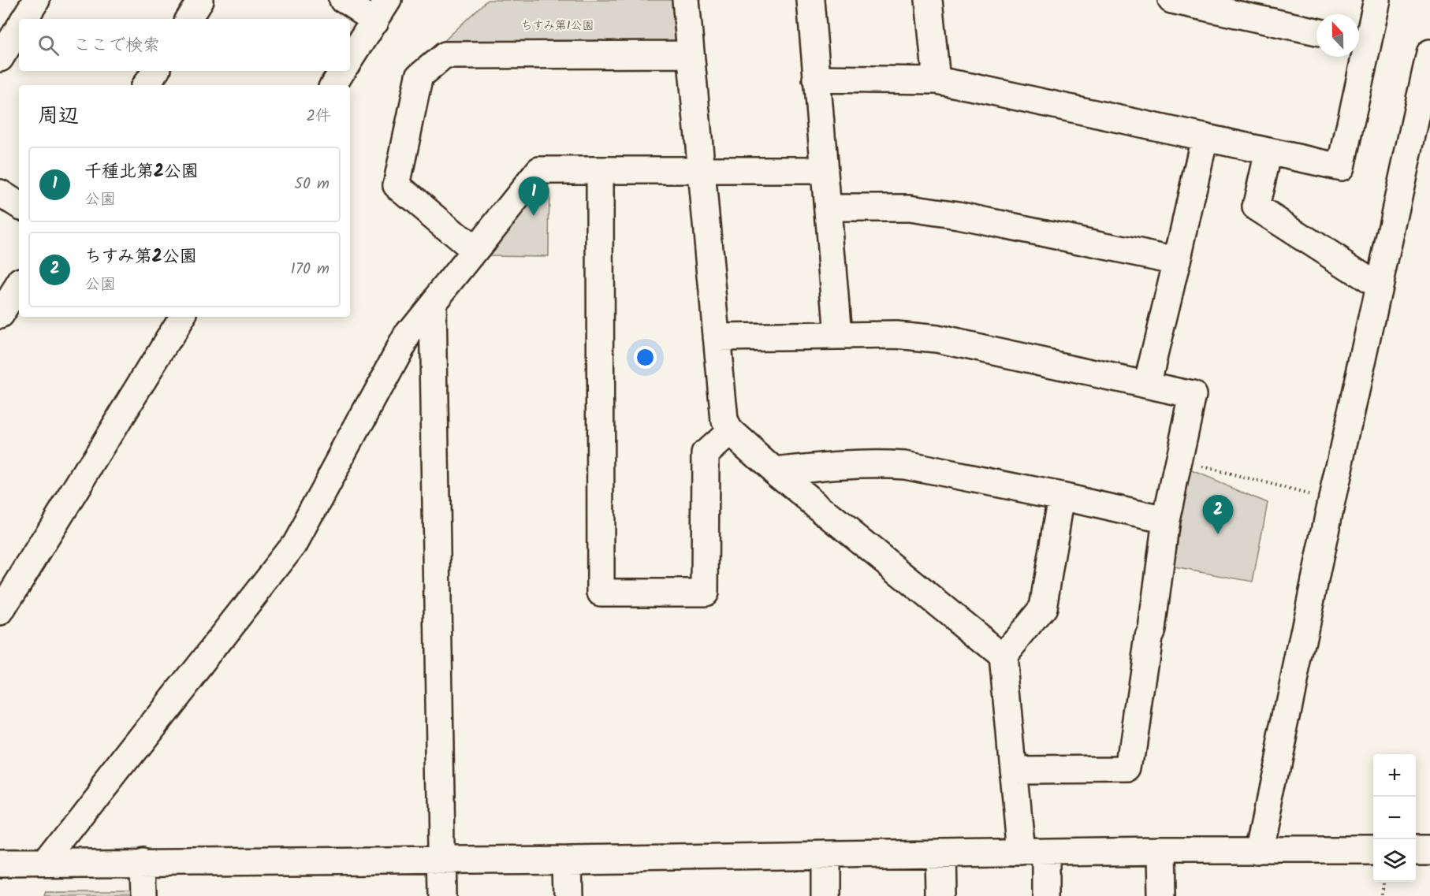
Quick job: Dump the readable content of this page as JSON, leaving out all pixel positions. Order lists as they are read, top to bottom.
{
  "parks": ["ちすみ第1公園"],
  "north": "top",
  "page": {
    "search": "ここで検索",
    "heading": ["周辺", "2件"],
    "list": [
      {
        "mark": "1",
        "name": "千種北第2公園",
        "note": "公園",
        "value": "50 m"
      },
      {
        "mark": "2",
        "name": "ちすみ第2公園",
        "note": "公園",
        "value": "170 m"
      }
    ],
    "pins": ["1", "2"],
    "map_buttons": ["+", "−"]
  }
}
